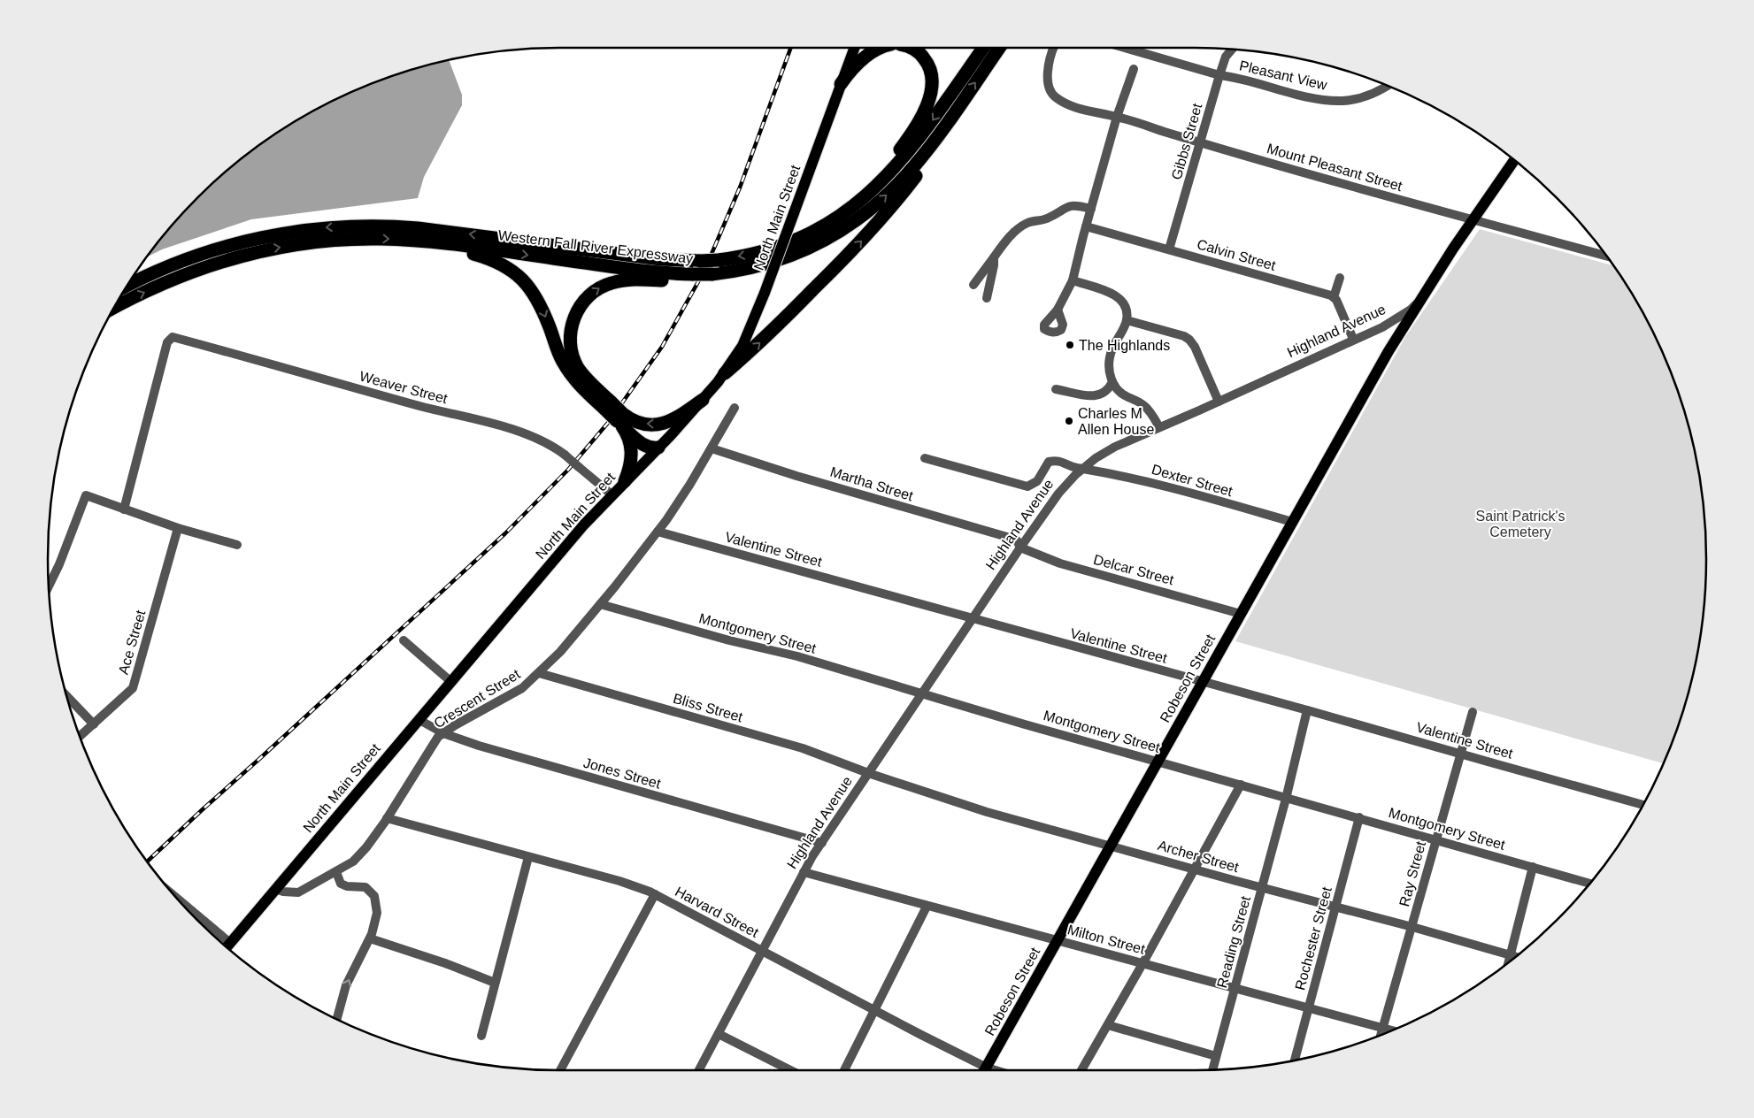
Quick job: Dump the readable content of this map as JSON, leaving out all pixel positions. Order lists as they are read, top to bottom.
{
  "streets": {
    "highway": ["Western Fall River Expressway"],
    "main road": ["North Main Street", "Highland Avenue", "Robeson Street"],
    "street": [
      "Pleasant View",
      "Gibbs Street",
      "Mount Pleasant Street",
      "Calvin Street",
      "Weaver Street",
      "Dexter Street",
      "Martha Street",
      "Valentine Street",
      "Delcar Street",
      "Montgomery Street",
      "Ace Street",
      "Crescent Street",
      "Bliss Street",
      "Jones Street",
      "Archer Street",
      "Ray Street",
      "Harvard Street",
      "Rochester Street",
      "Milton Street",
      "Reading Street"
    ]
  },
  "crossings": [
    ["Pleasant View", "Gibbs Street"],
    ["Gibbs Street", "Mount Pleasant Street"],
    ["Gibbs Street", "Calvin Street"],
    ["Mount Pleasant Street", "Highland Avenue"],
    ["North Main Street", "Weaver Street"],
    ["North Main Street", "Crescent Street"],
    ["North Main Street", "Jones Street"],
    ["Highland Avenue", "Dexter Street"],
    ["Highland Avenue", "Martha Street"],
    ["Highland Avenue", "Valentine Street"],
    ["Highland Avenue", "Delcar Street"],
    ["Highland Avenue", "Montgomery Street"],
    ["Highland Avenue", "Robeson Street"],
    ["Highland Avenue", "Bliss Street"],
    ["Highland Avenue", "Jones Street"],
    ["Highland Avenue", "Archer Street"],
    ["Highland Avenue", "Harvard Street"],
    ["Highland Avenue", "Milton Street"],
    ["Dexter Street", "Robeson Street"],
    ["Martha Street", "Delcar Street"],
    ["Martha Street", "Crescent Street"],
    ["Valentine Street", "Robeson Street"],
    ["Valentine Street", "Crescent Street"],
    ["Valentine Street", "Ray Street"],
    ["Valentine Street", "Reading Street"],
    ["Delcar Street", "Robeson Street"],
    ["Montgomery Street", "Robeson Street"],
    ["Montgomery Street", "Crescent Street"],
    ["Montgomery Street", "Ray Street"],
    ["Montgomery Street", "Rochester Street"],
    ["Montgomery Street", "Reading Street"],
    ["Robeson Street", "Archer Street"],
    ["Robeson Street", "Milton Street"],
    ["Crescent Street", "Bliss Street"],
    ["Crescent Street", "Jones Street"],
    ["Crescent Street", "Harvard Street"],
    ["Bliss Street", "Archer Street"],
    ["Archer Street", "Ray Street"],
    ["Archer Street", "Rochester Street"],
    ["Archer Street", "Reading Street"],
    ["Ray Street", "Milton Street"],
    ["Rochester Street", "Milton Street"],
    ["Milton Street", "Reading Street"]
  ],
  "parks": ["Saint Patrick's Cemetery"],
  "places": ["The Highlands", "Charles M Allen House"]
}
